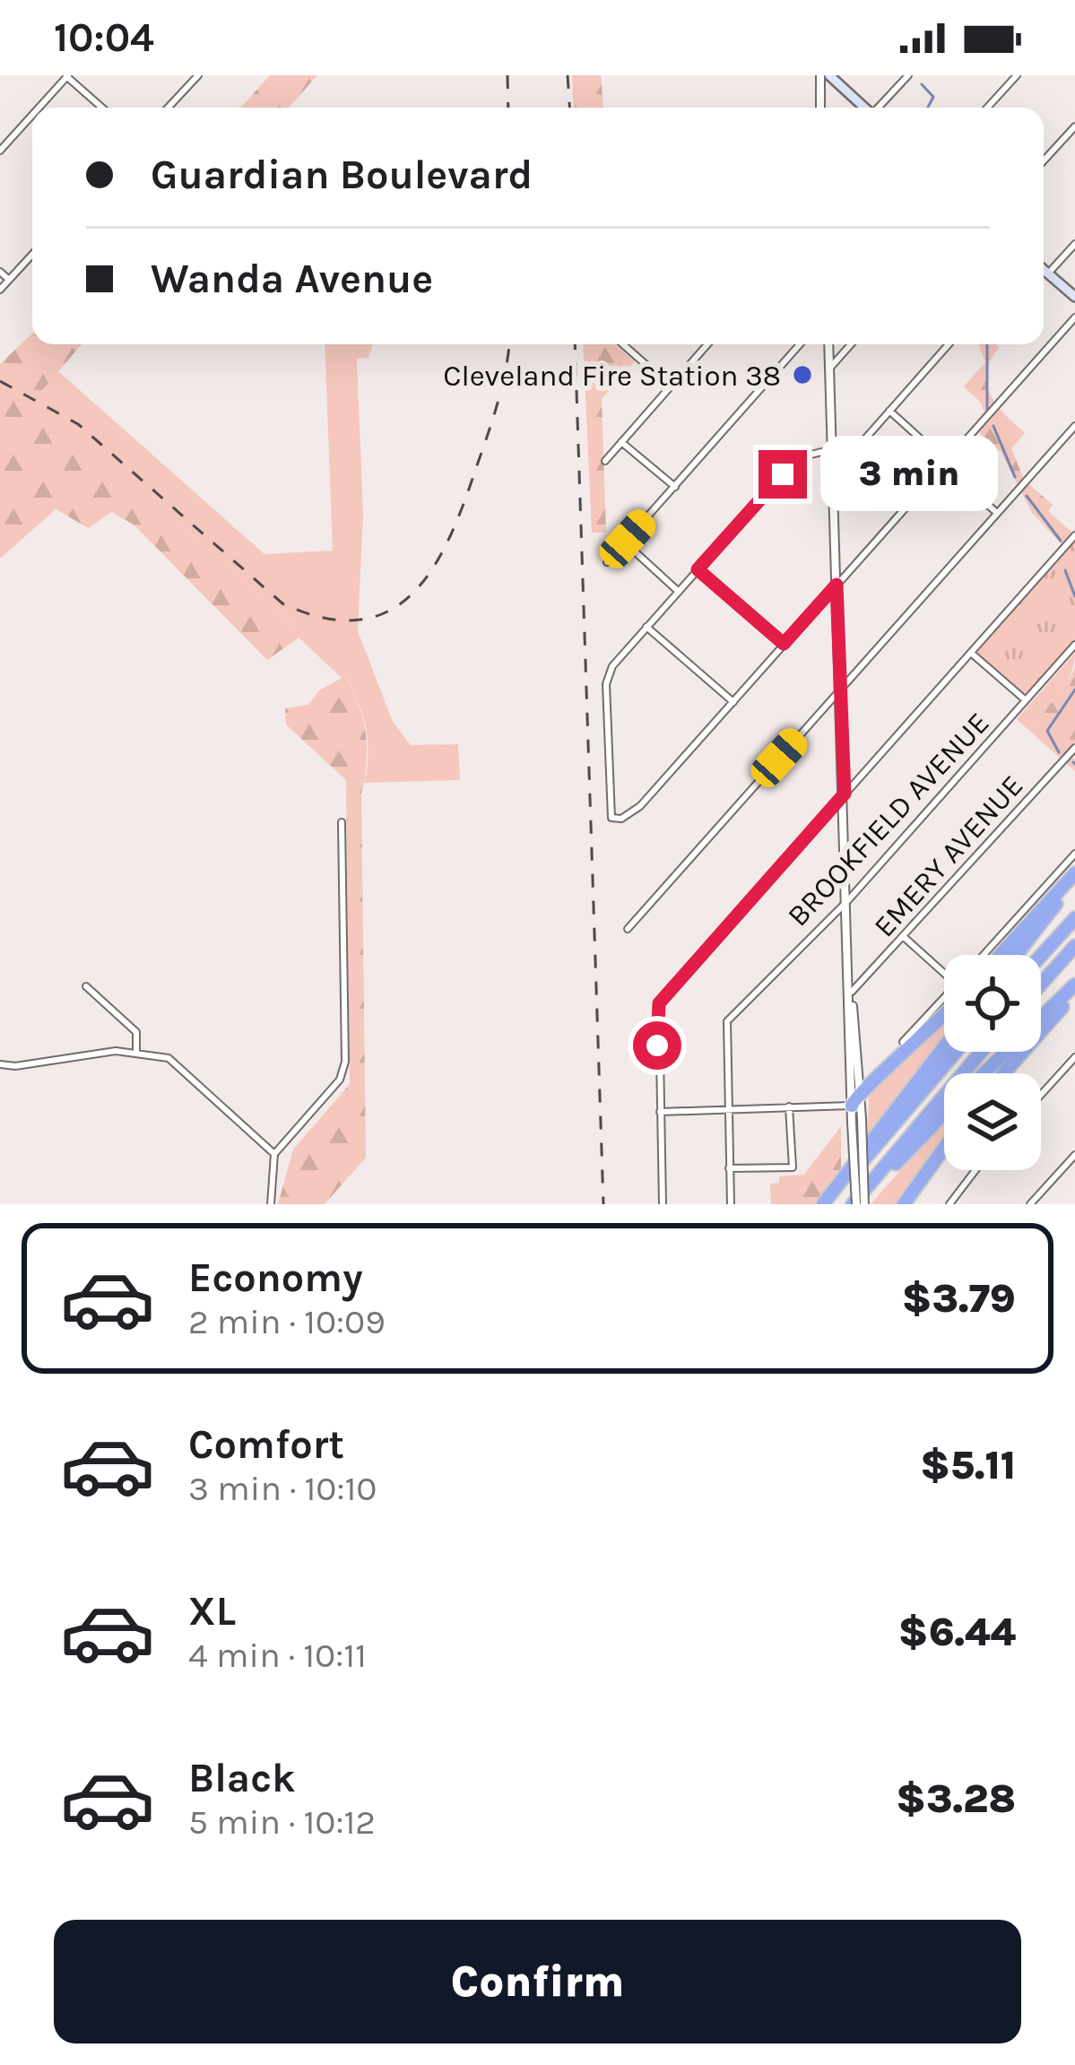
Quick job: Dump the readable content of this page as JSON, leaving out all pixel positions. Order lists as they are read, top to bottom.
{
  "streets": {
    "street": ["BROOKFIELD AVENUE", "EMERY AVENUE"]
  },
  "places": ["Cleveland Fire Station 38"],
  "page": {
    "status": "10:04",
    "banner": ["Guardian Boulevard", "Wanda Avenue"],
    "bubble": "3 min",
    "list": [
      {
        "name": "Economy",
        "note": "2 min · 10:09",
        "value": "$3.79"
      },
      {
        "name": "Comfort",
        "note": "3 min · 10:10",
        "value": "$5.11"
      },
      {
        "name": "XL",
        "note": "4 min · 10:11",
        "value": "$6.44"
      },
      {
        "name": "Black",
        "note": "5 min · 10:12",
        "value": "$3.28"
      }
    ],
    "buttons": "Confirm"
  }
}
